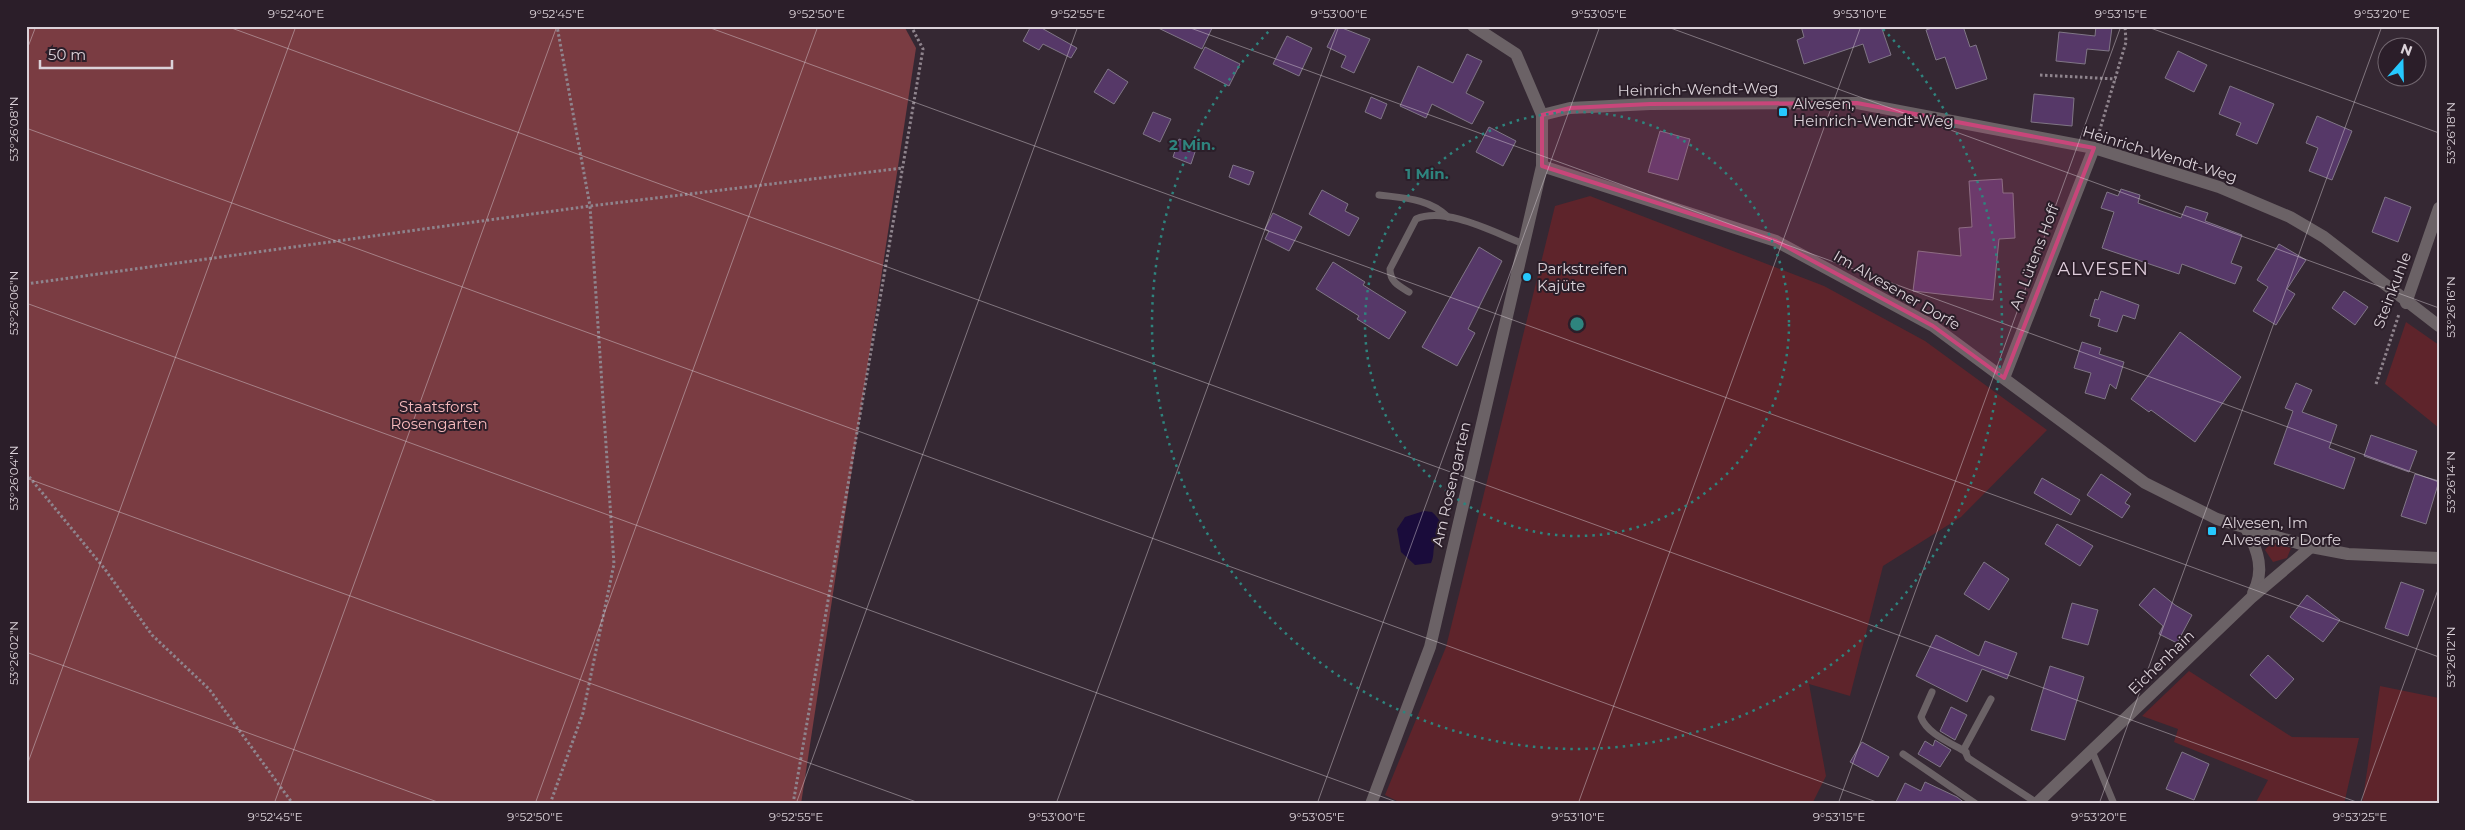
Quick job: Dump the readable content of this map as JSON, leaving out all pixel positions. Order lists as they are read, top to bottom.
{
  "streets": {
    "street": [
      "Heinrich-Wendt-Weg",
      "An Lütens Hoff",
      "Im Alvesener Dorfe",
      "Steinkuhle",
      "Am Rosengarten",
      "Eichenhain"
    ]
  },
  "crossings": [
    ["Heinrich-Wendt-Weg", "An Lütens Hoff"],
    ["Heinrich-Wendt-Weg", "Steinkuhle"],
    ["An Lütens Hoff", "Im Alvesener Dorfe"],
    ["Im Alvesener Dorfe", "Am Rosengarten"],
    ["Im Alvesener Dorfe", "Eichenhain"]
  ],
  "districts": ["ALVESEN"],
  "parks": ["Staatsforst Rosengarten"],
  "places": {
    "transit": ["Alvesen, Heinrich-Wendt-Weg", "Alvesen, Im Alvesener Dorfe"],
    "other": ["Parkstreifen Kajüte"]
  },
  "scale_bar": "50 m",
  "north": "top",
  "coordinates": [
    "9°52'40\"E",
    "9°52'45\"E",
    "9°52'50\"E",
    "9°52'55\"E",
    "9°53'00\"E",
    "9°53'05\"E",
    "9°53'10\"E",
    "9°53'15\"E",
    "9°53'20\"E",
    "53°26'08\"N",
    "53°26'18\"N",
    "53°26'06\"N",
    "53°26'16\"N",
    "53°26'04\"N",
    "53°26'14\"N",
    "53°26'02\"N",
    "53°26'12\"N",
    "9°53'25\"E"
  ],
  "rings": ["2 Min.", "1 Min."]
}
